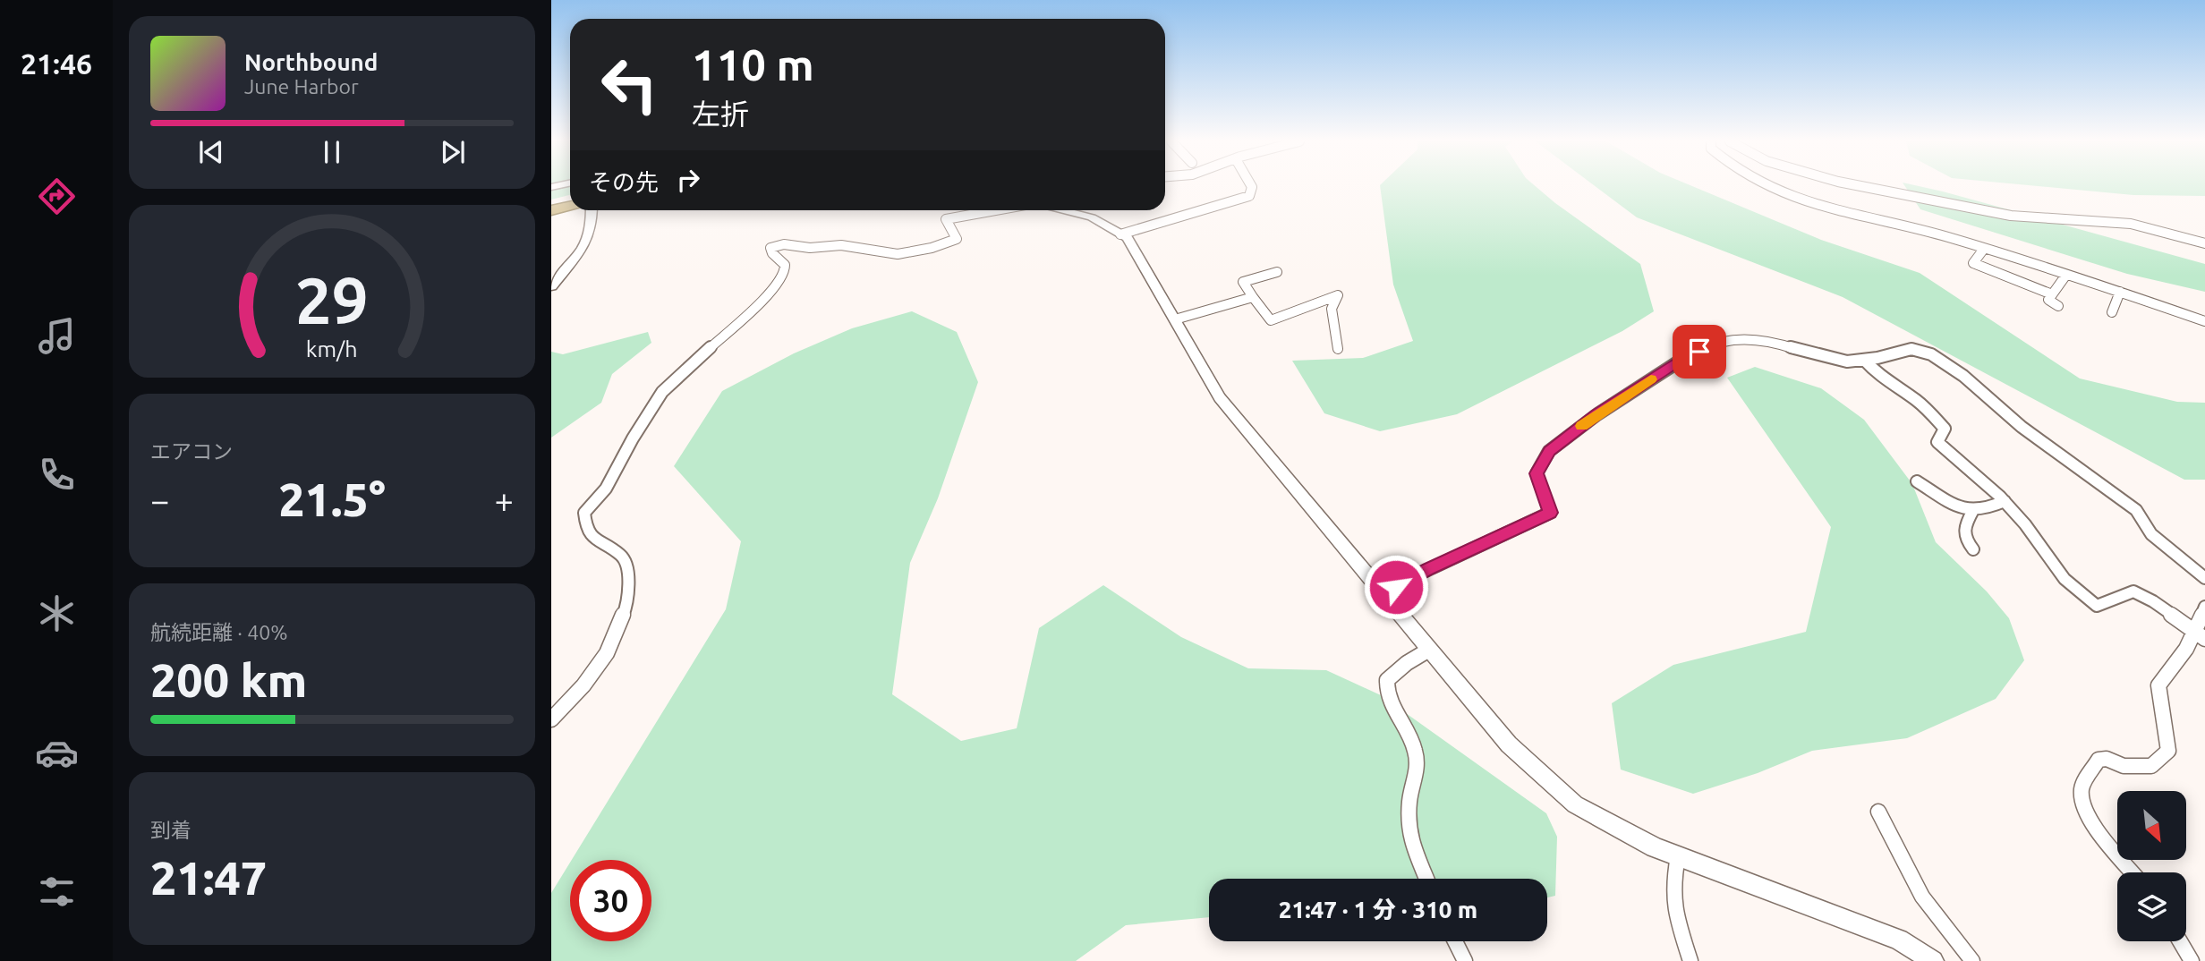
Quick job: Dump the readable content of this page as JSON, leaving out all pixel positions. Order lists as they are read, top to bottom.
{
  "north": "bottom right",
  "page": {
    "tabs": "21:46",
    "turn": ["110 m", "左折"],
    "song": ["Northbound", "June Harbor"],
    "then": "その先",
    "tile": [
      "エアコン",
      ["航続距離 · 40%", "200 km"],
      ["到着", "21:47"]
    ],
    "heat": ["−", "21.5°", "+"],
    "limit": "30",
    "trip": "21:47 · 1 分 · 310 m",
    "gauge": ["29", "km/h"]
  }
}
